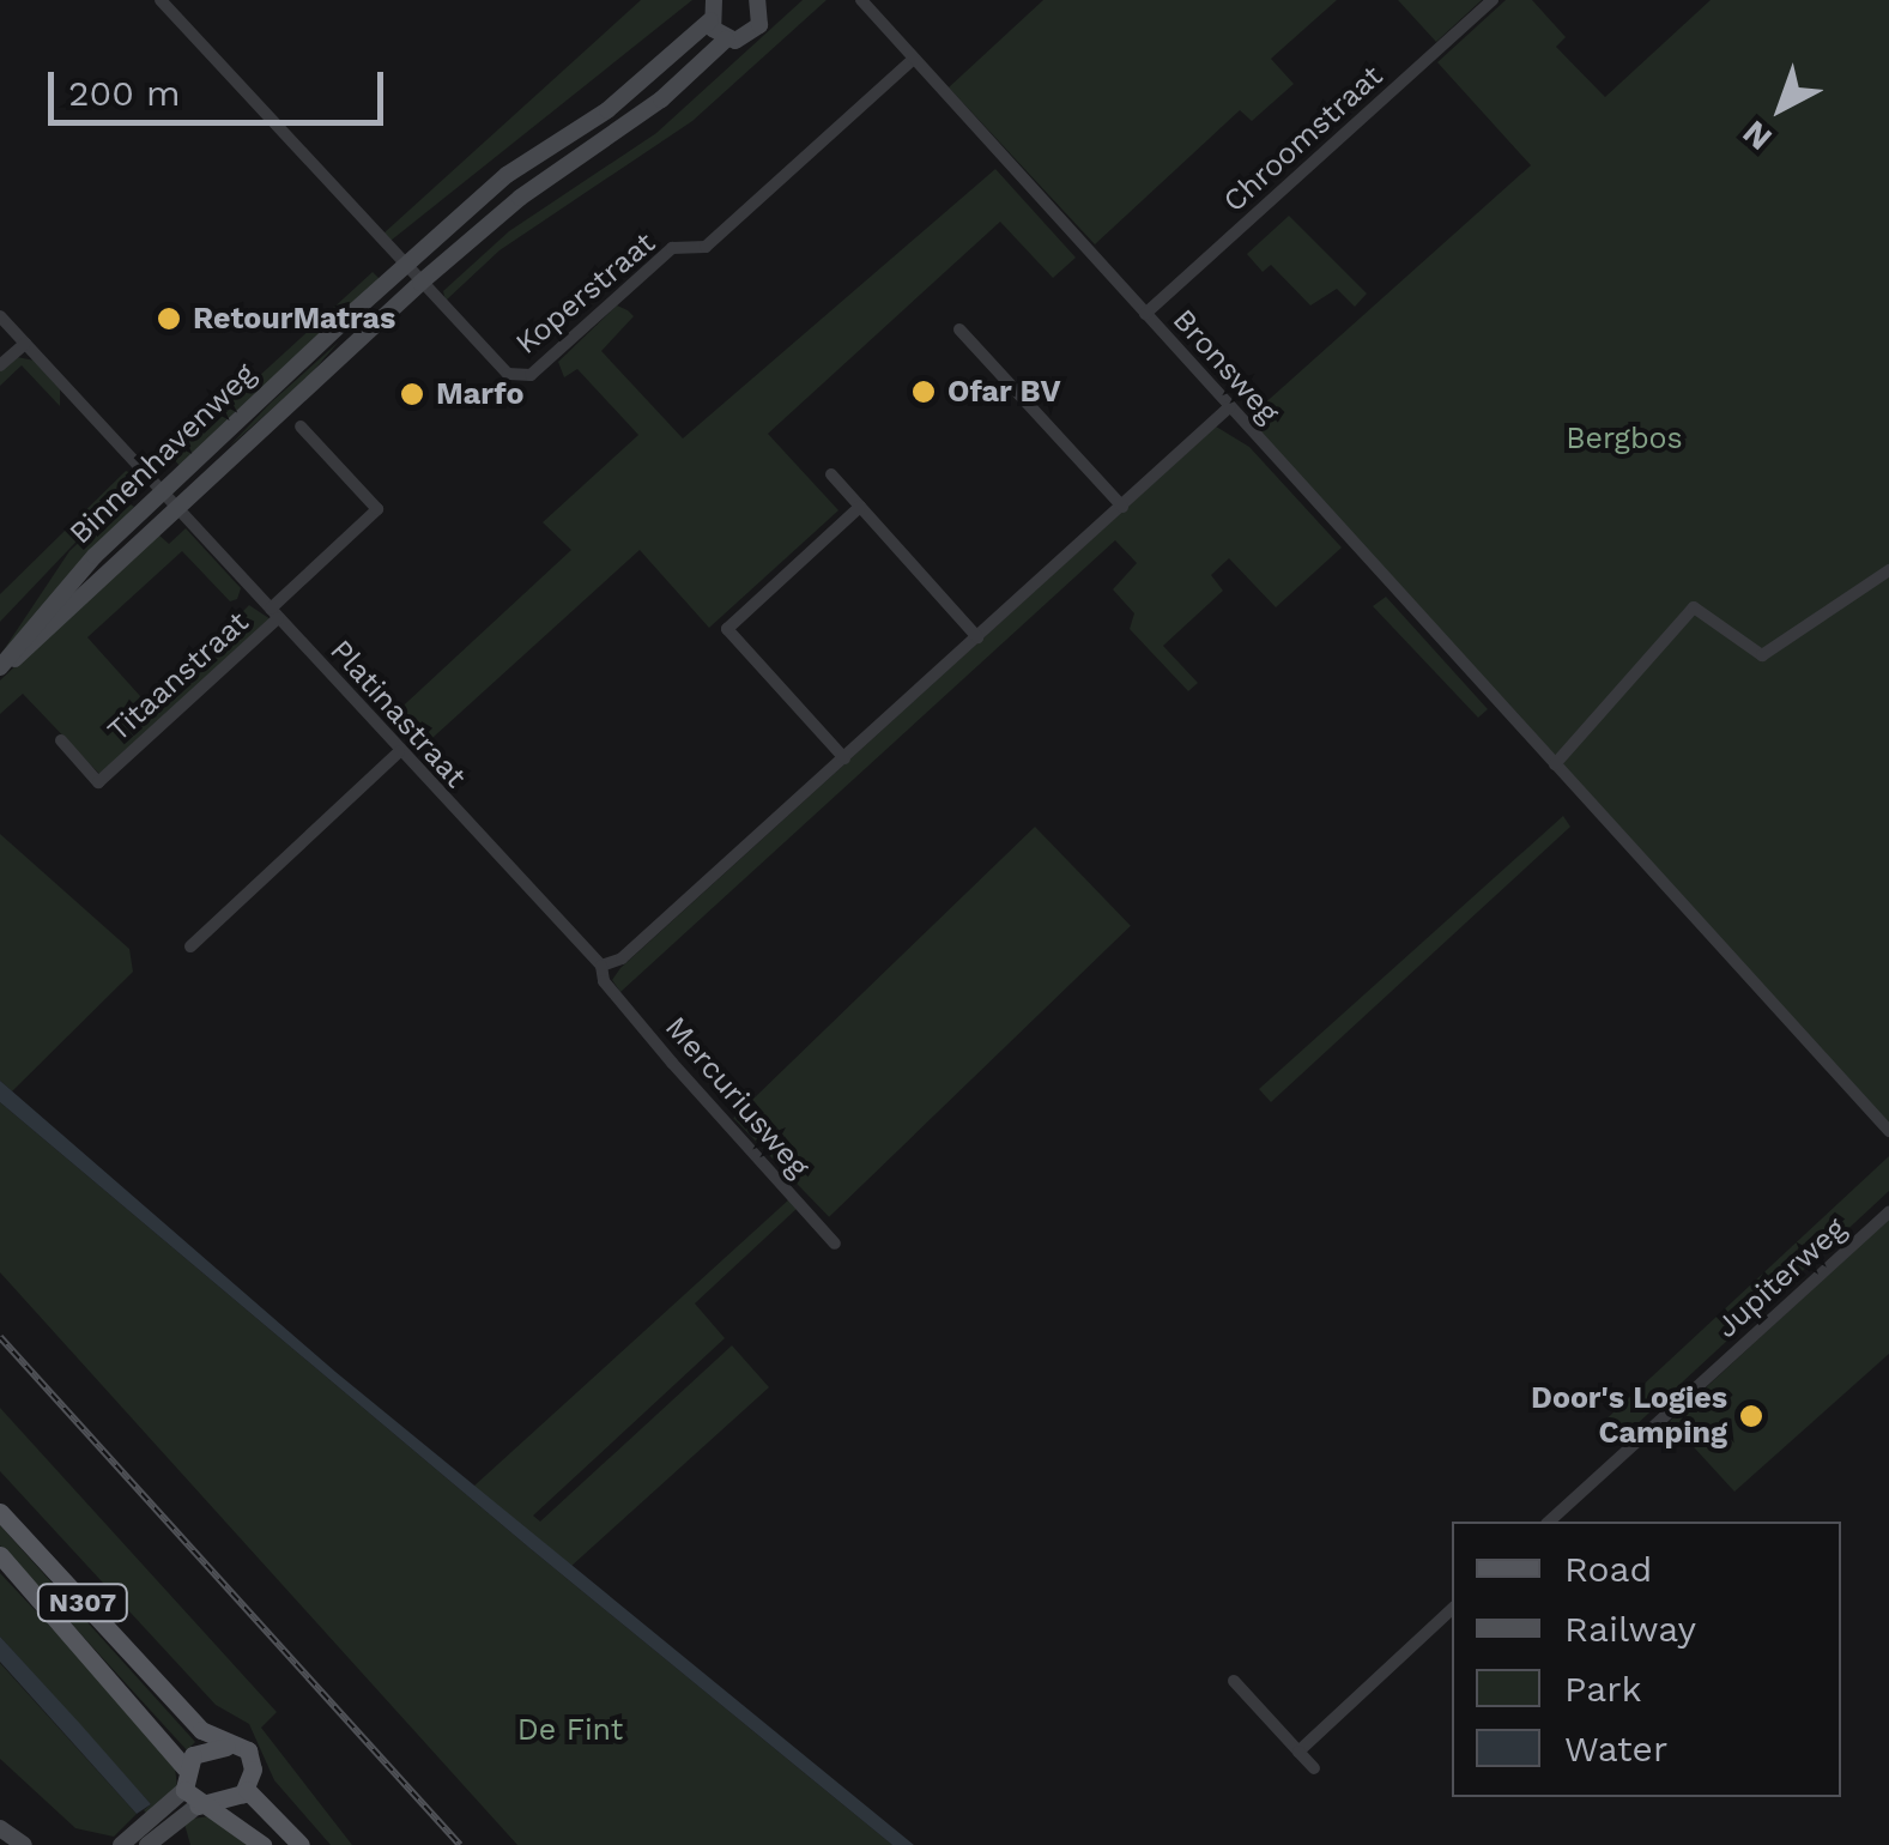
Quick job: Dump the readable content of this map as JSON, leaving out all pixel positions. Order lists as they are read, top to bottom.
{
  "streets": {
    "main road": ["Binnenhavenweg", "N307"],
    "street": [
      "Chroomstraat",
      "Koperstraat",
      "Bronsweg",
      "Titaanstraat",
      "Platinastraat",
      "Mercuriusweg",
      "Jupiterweg"
    ]
  },
  "crossings": [
    ["Chroomstraat", "Bronsweg"],
    ["Koperstraat", "Bronsweg"],
    ["Koperstraat", "Binnenhavenweg"],
    ["Binnenhavenweg", "Platinastraat"],
    ["Titaanstraat", "Platinastraat"],
    ["Platinastraat", "Mercuriusweg"]
  ],
  "parks": ["Bergbos", "De Fint"],
  "places": [
    "RetourMatras",
    "Ofar BV",
    "Marfo",
    "Door's Logies Camping"
  ],
  "legend": [
    "Road",
    "Railway",
    "Park",
    "Water"
  ],
  "scale_bar": "200 m",
  "north": "bottom left"
}
